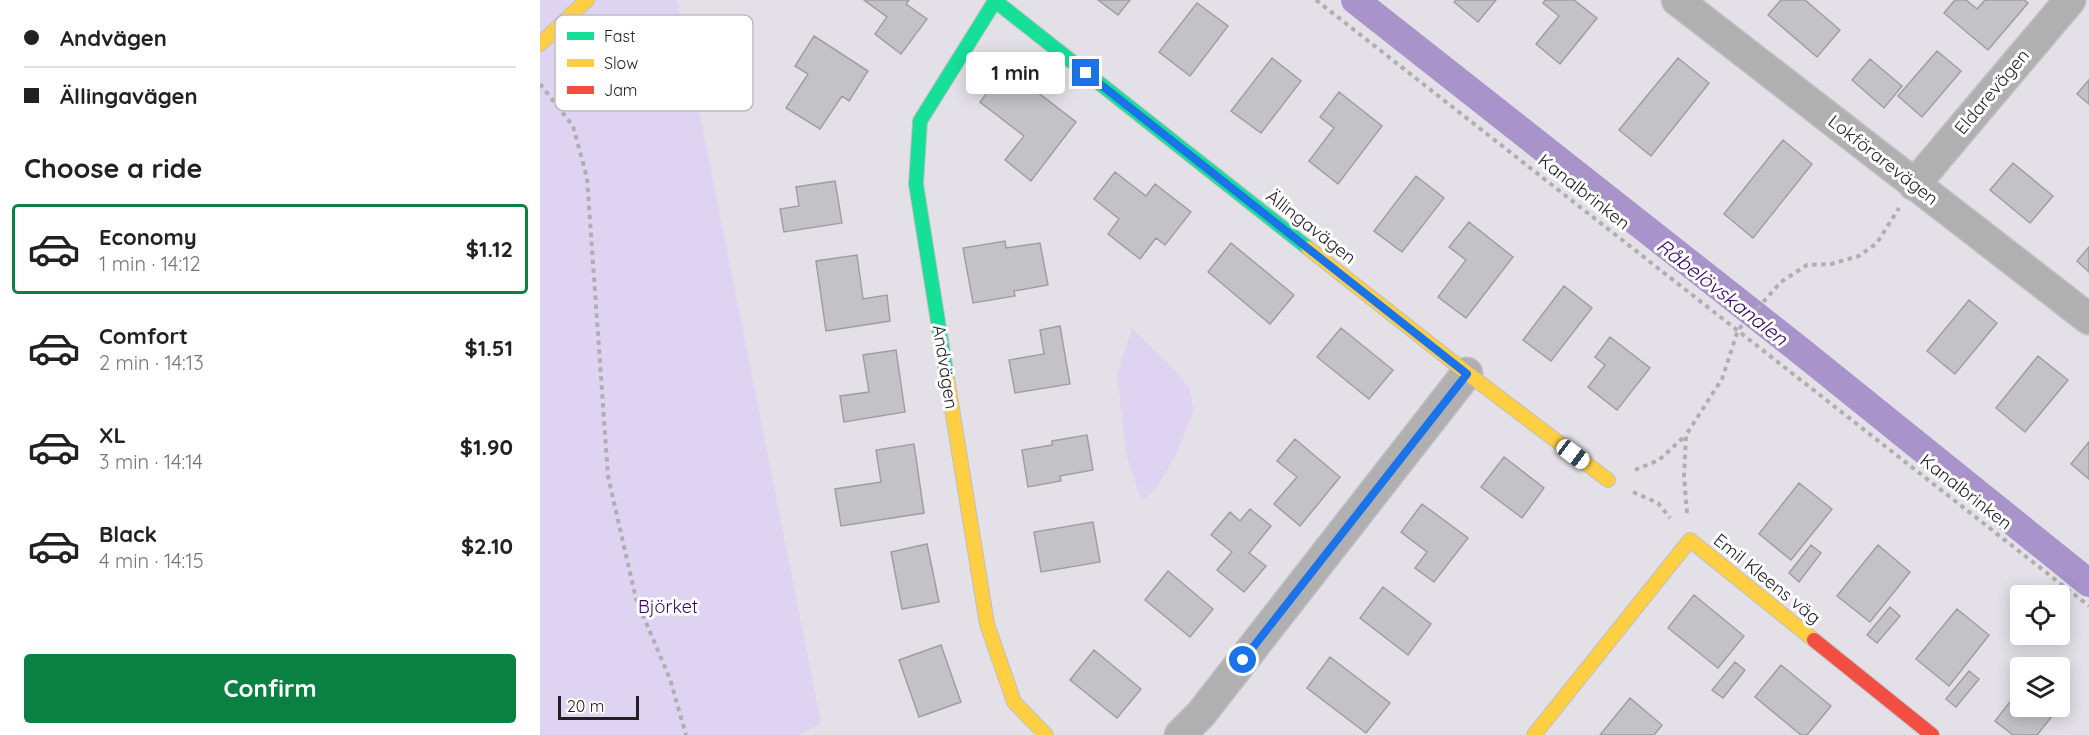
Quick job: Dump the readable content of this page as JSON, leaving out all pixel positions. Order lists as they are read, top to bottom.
{
  "streets": {
    "street": [
      "Eldarevägen",
      "Lokförarevägen",
      "Ällingavägen",
      "Andvägen",
      "Emil Kleens väg"
    ],
    "path": ["Kanalbrinken"]
  },
  "crossings": [
    ["Eldarevägen", "Lokförarevägen"],
    ["Ällingavägen", "Andvägen"]
  ],
  "water": ["Råbelövskanalen"],
  "parks": ["Björket"],
  "legend": ["Fast", "Slow", "Jam"],
  "scale_bar": "20 m",
  "page": {
    "banner": ["Andvägen", "Ällingavägen"],
    "bubble": "1 min",
    "heading": "Choose a ride",
    "list": [
      {
        "name": "Economy",
        "note": "1 min · 14:12",
        "value": "$1.12"
      },
      {
        "name": "Comfort",
        "note": "2 min · 14:13",
        "value": "$1.51"
      },
      {
        "name": "XL",
        "note": "3 min · 14:14",
        "value": "$1.90"
      },
      {
        "name": "Black",
        "note": "4 min · 14:15",
        "value": "$2.10"
      }
    ],
    "buttons": "Confirm",
    "scale": "20 m"
  }
}
